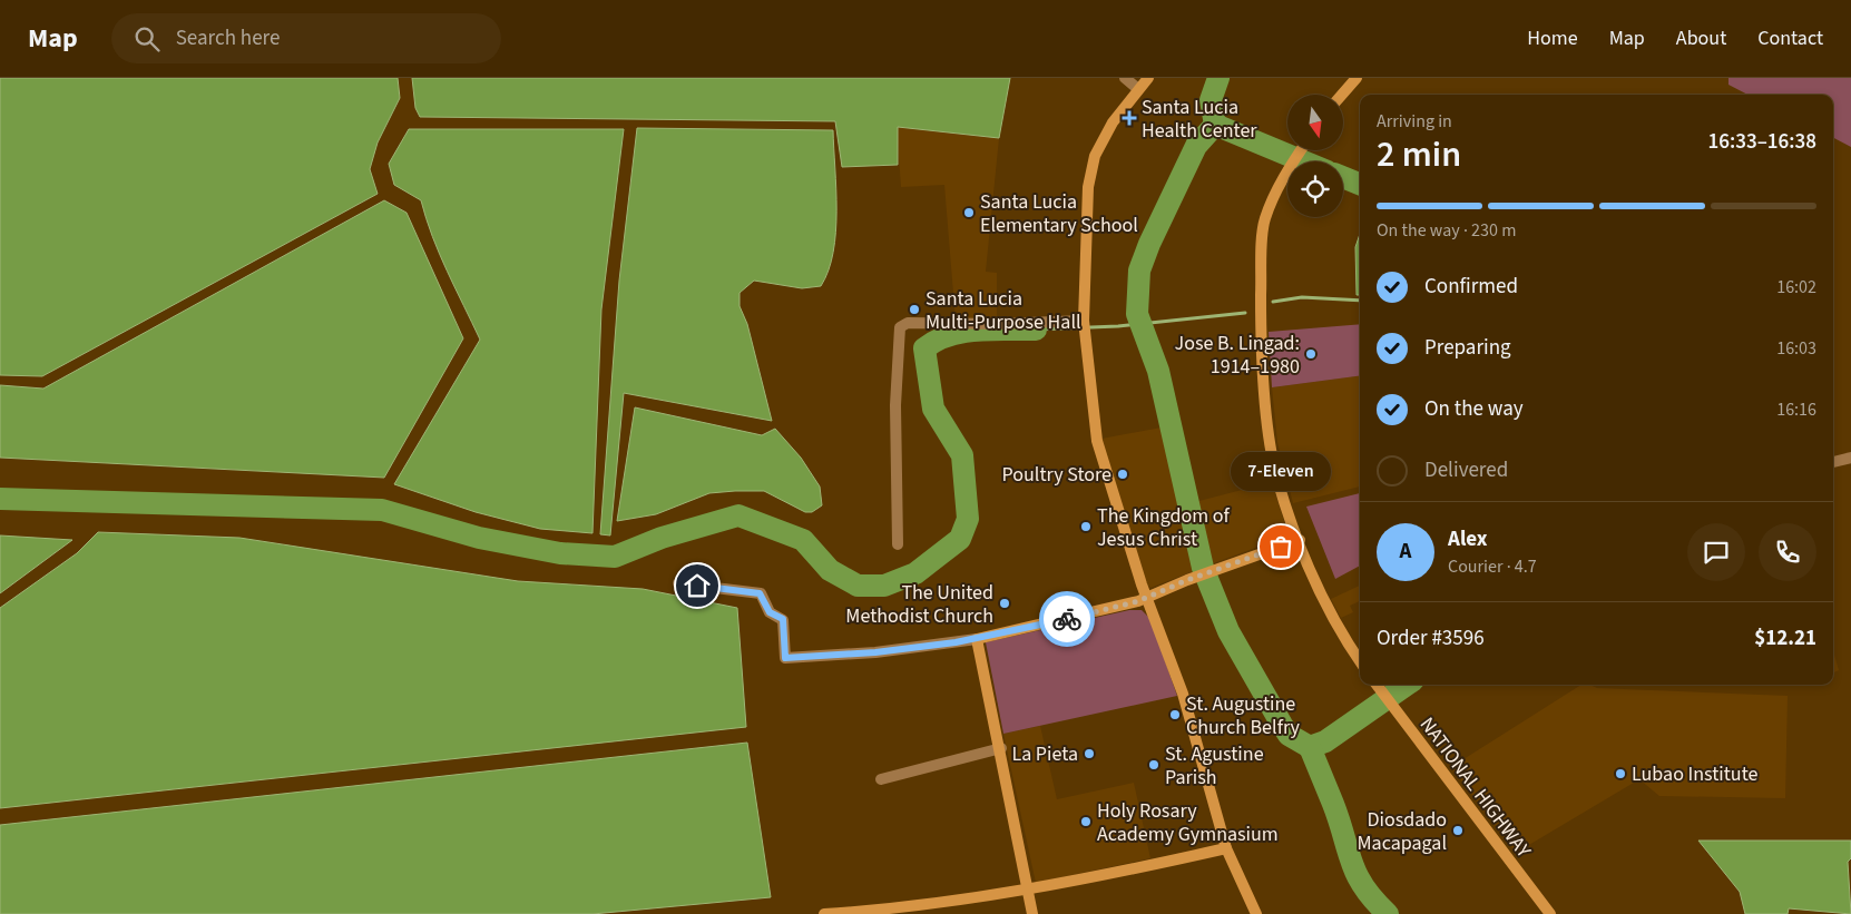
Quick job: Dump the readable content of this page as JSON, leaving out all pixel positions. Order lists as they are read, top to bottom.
{
  "streets": {
    "street": ["NATIONAL HIGHWAY"]
  },
  "places": {
    "health": ["Santa Lucia Health Center"],
    "other": [
      "Santa Lucia Elementary School",
      "Santa Lucia Multi-Purpose Hall",
      "Jose B. Lingad: 1914–1980",
      "Poultry Store",
      "The Kingdom of Jesus Christ",
      "7-Eleven",
      "The United Methodist Church",
      "St. Augustine Church Belfry",
      "La Pieta",
      "St. Agustine Parish",
      "Lubao Institute",
      "Holy Rosary Academy Gymnasium",
      "Diosdado Macapagal"
    ]
  },
  "north": "bottom",
  "page": {
    "header": "Map",
    "search": "Search here",
    "nav": [
      "Home",
      "Map",
      "About",
      "Contact"
    ],
    "heading": ["2 min", "Arriving in", "16:33–16:38"],
    "panel": [
      "Alex",
      "Courier · 4.7",
      "Order #3596",
      "$12.21"
    ],
    "bar": "On the way · 230 m",
    "list": [
      ["Confirmed", "16:02"],
      ["Preparing", "16:03"],
      ["On the way", "16:16"],
      "Delivered"
    ],
    "bubble": "7-Eleven",
    "round": "A"
  }
}
